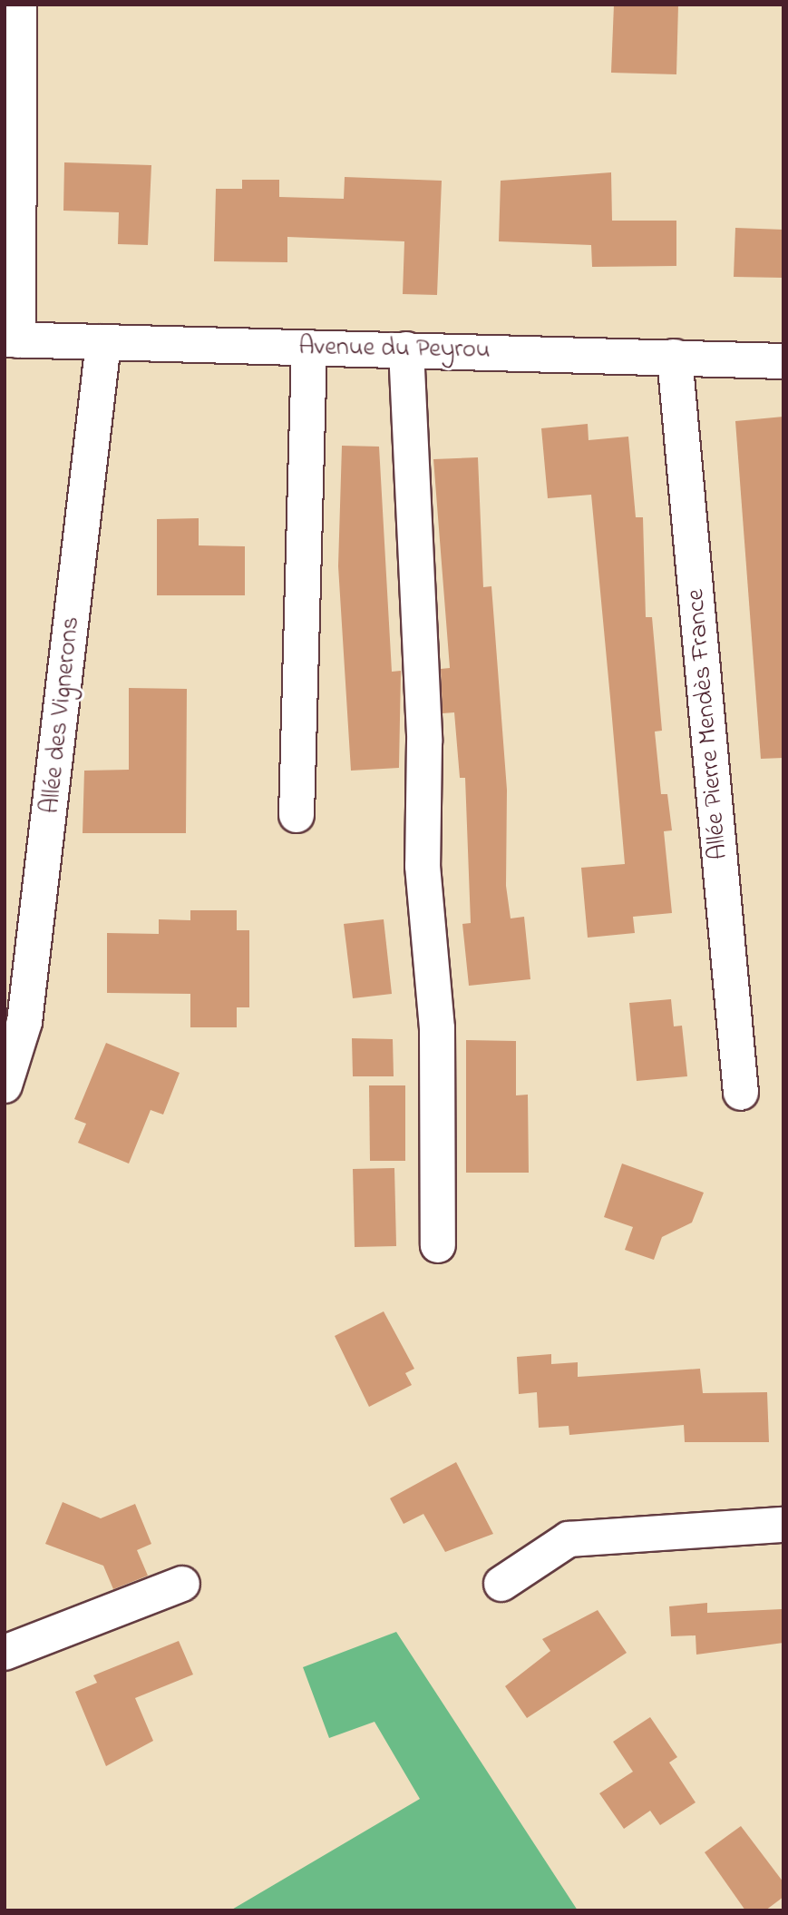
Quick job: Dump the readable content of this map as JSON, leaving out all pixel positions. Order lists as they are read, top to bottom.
{
  "streets": {
    "street": ["Avenue du Peyrou", "Allée des Vignerons", "Allée Pierre Mendès France"]
  },
  "crossings": [
    ["Avenue du Peyrou", "Allée des Vignerons"],
    ["Avenue du Peyrou", "Allée Pierre Mendès France"]
  ]
}
